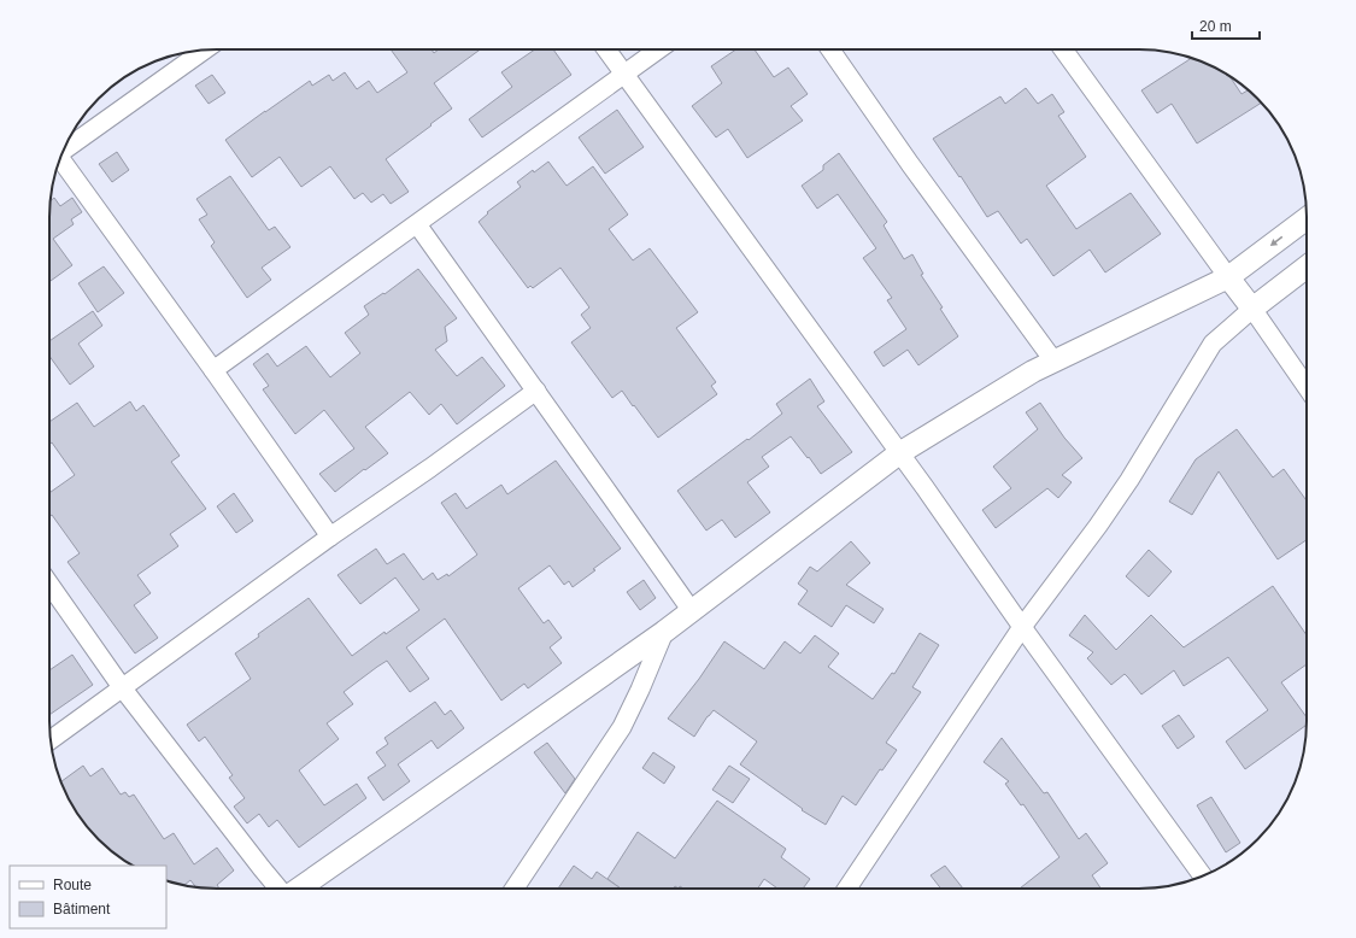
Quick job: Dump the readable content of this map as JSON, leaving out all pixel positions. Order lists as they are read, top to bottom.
{
  "legend": ["Route", "Bâtiment"],
  "scale_bar": "20 m"
}
